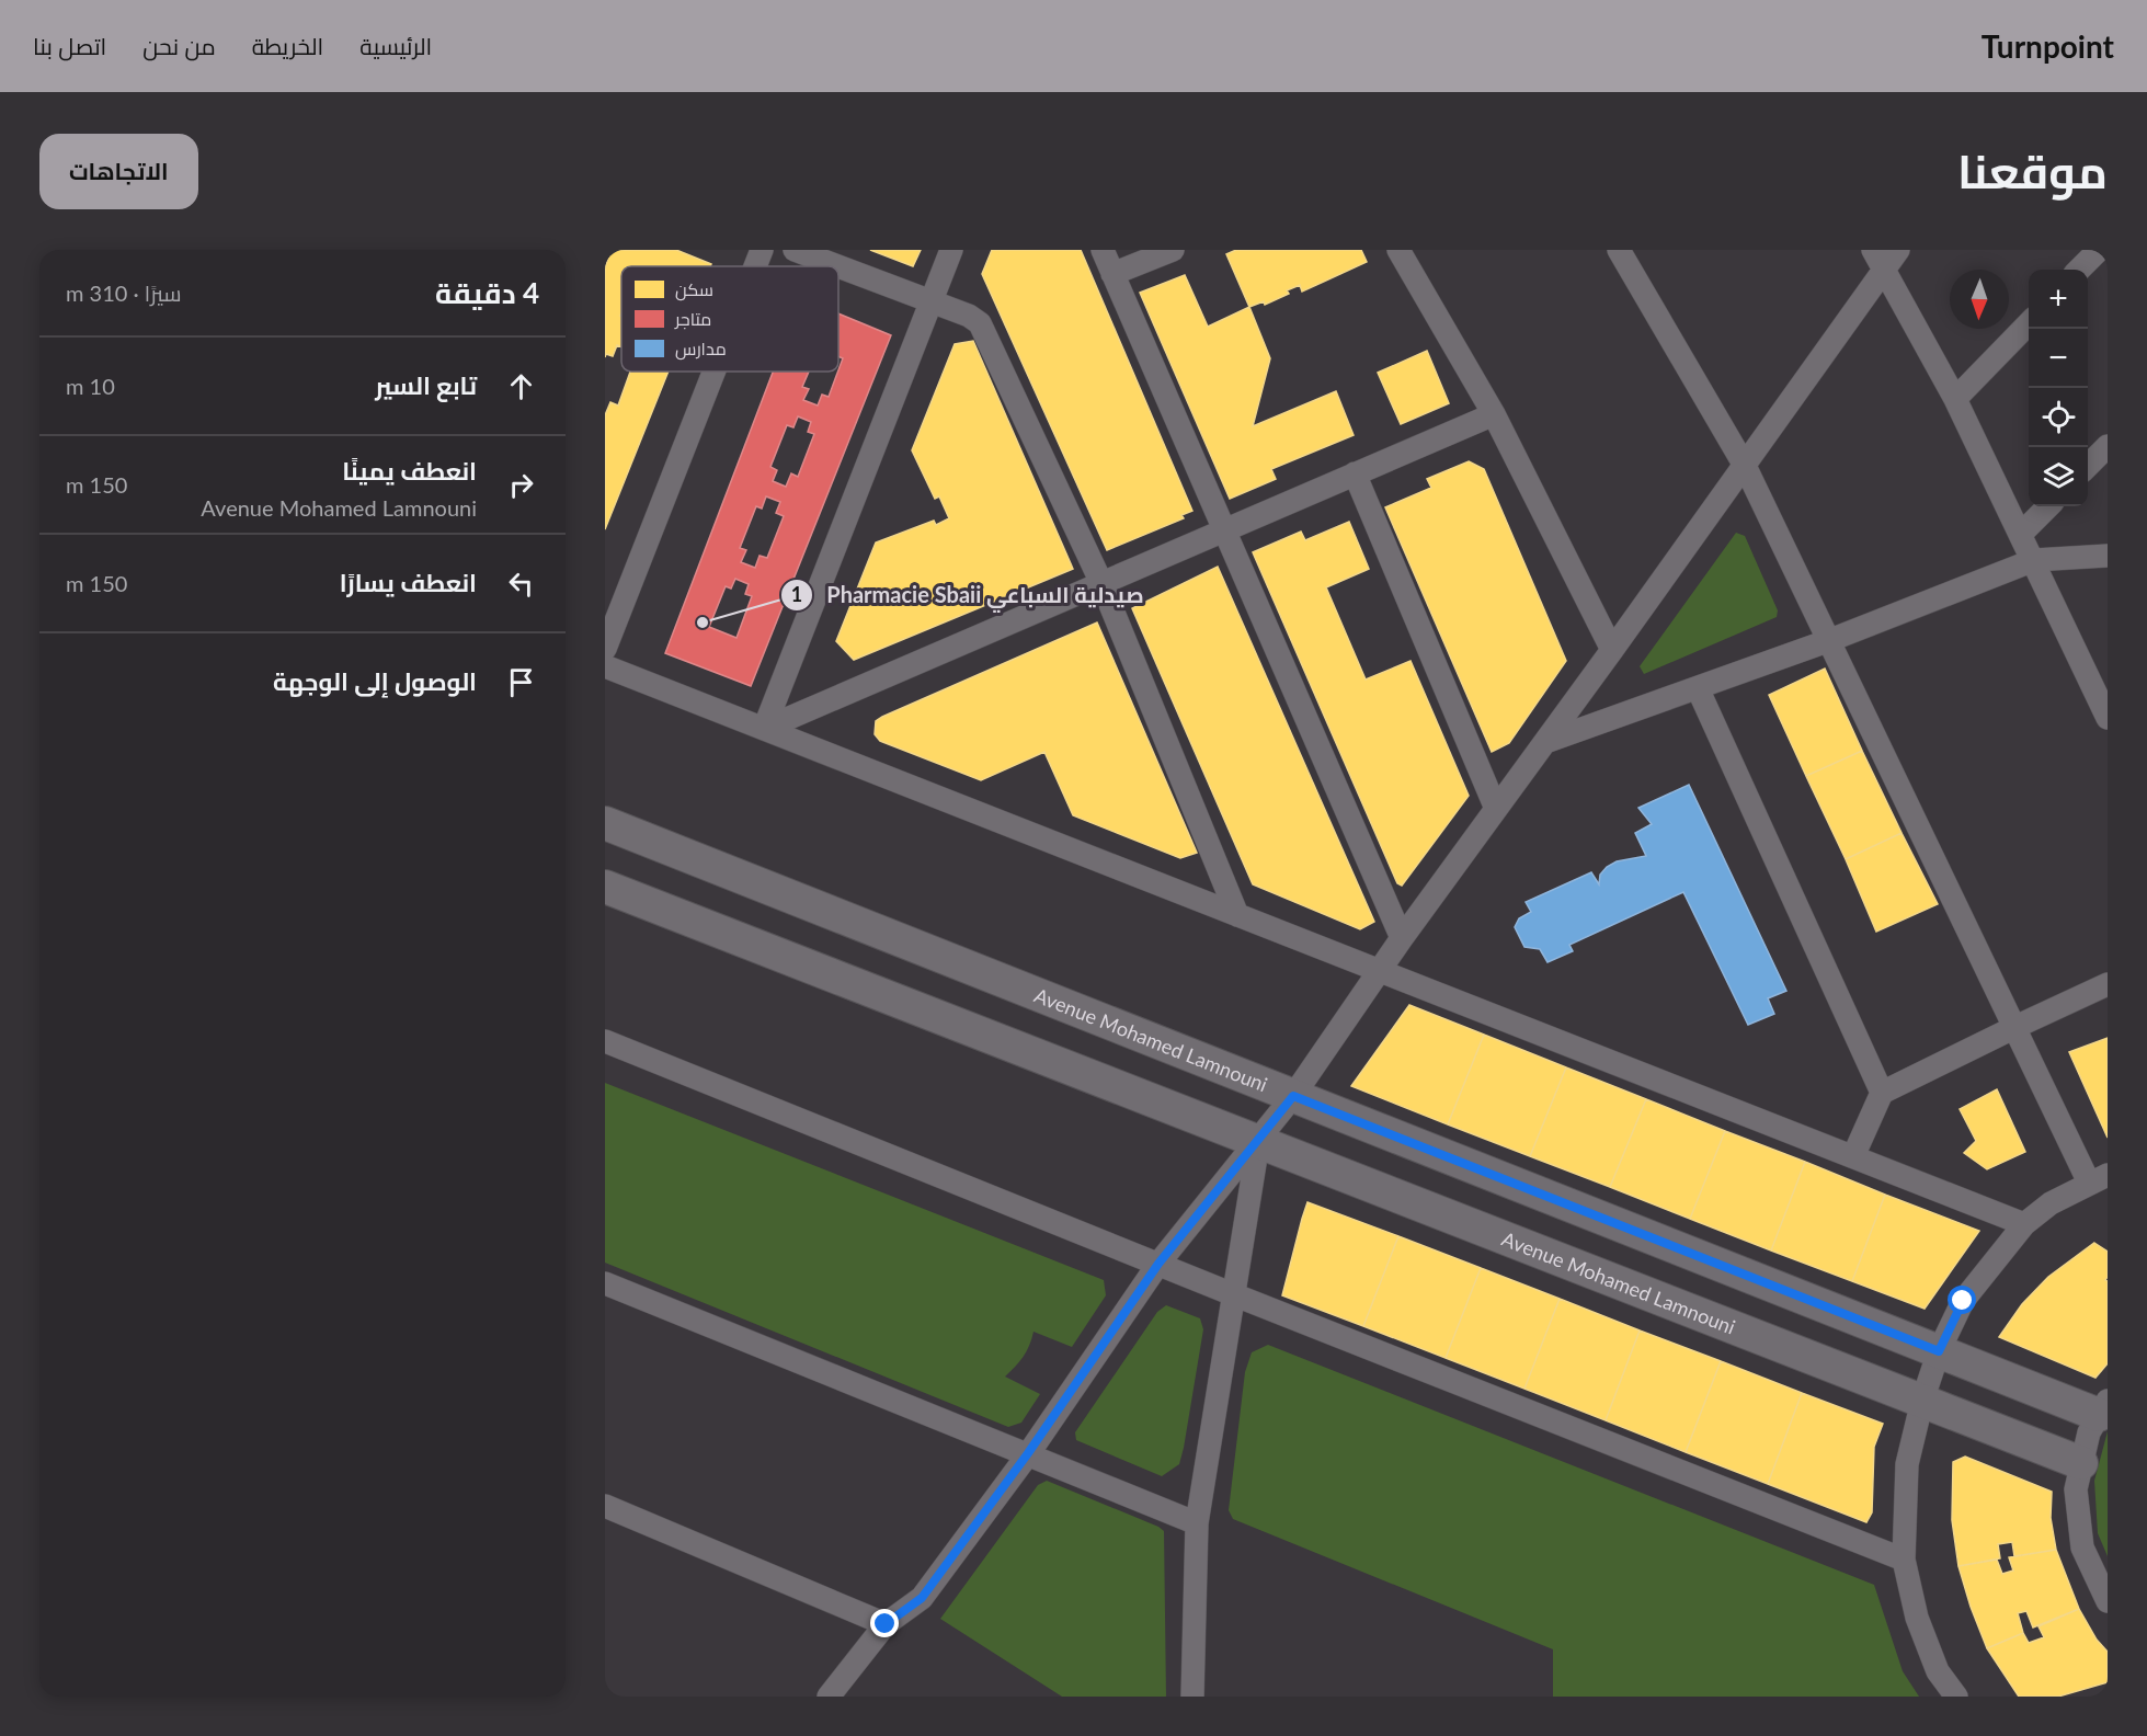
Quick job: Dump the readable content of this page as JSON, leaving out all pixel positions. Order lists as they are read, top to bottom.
{
  "streets": {
    "street": ["Avenue Mohamed Lamnouni"]
  },
  "places": ["Pharmacie Sbaii صيدلية السباعي"],
  "legend": ["سكن", "متاجر", "مدارس"],
  "north": "bottom",
  "page": {
    "header": "Turnpoint",
    "nav": [
      "الرئيسية",
      "الخريطة",
      "من نحن",
      "اتصل بنا"
    ],
    "title": "موقعنا",
    "buttons": "الاتجاهات",
    "heading": ["4 دقيقة", "سيرًا · 310 m"],
    "map_buttons": ["+", "−"],
    "list": [
      ["تابع السير", "10 m"],
      ["انعطف يمينًا", "Avenue Mohamed Lamnouni", "150 m"],
      ["انعطف يسارًا", "150 m"],
      "الوصول إلى الوجهة"
    ]
  }
}
